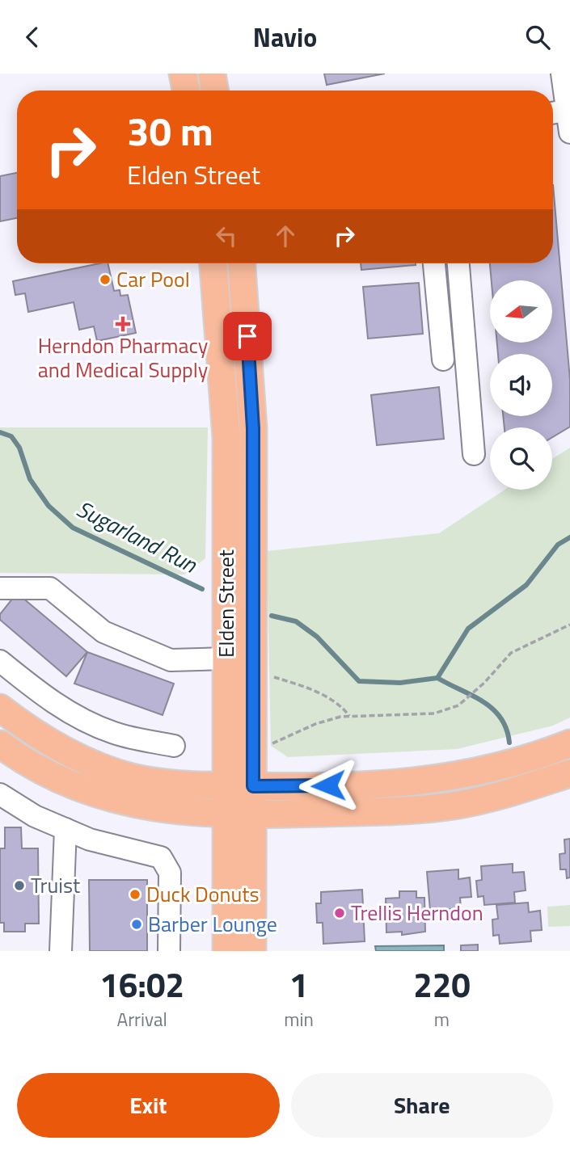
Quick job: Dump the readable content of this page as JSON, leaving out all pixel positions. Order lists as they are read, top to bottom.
{
  "streets": {
    "main road": ["Elden Street"]
  },
  "water": ["Sugarland Run"],
  "places": {
    "other": [
      "Car Pool",
      "Truist",
      "Duck Donuts",
      "Trellis Herndon",
      "Barber Lounge"
    ],
    "health": ["Herndon Pharmacy and Medical Supply"]
  },
  "north": "left",
  "page": {
    "header": "Navio",
    "turn": ["30 m", "Elden Street"],
    "eta": [
      "16:02",
      "Arrival",
      "1",
      "min",
      "220",
      "m"
    ],
    "buttons": ["Exit", "Share"]
  }
}
